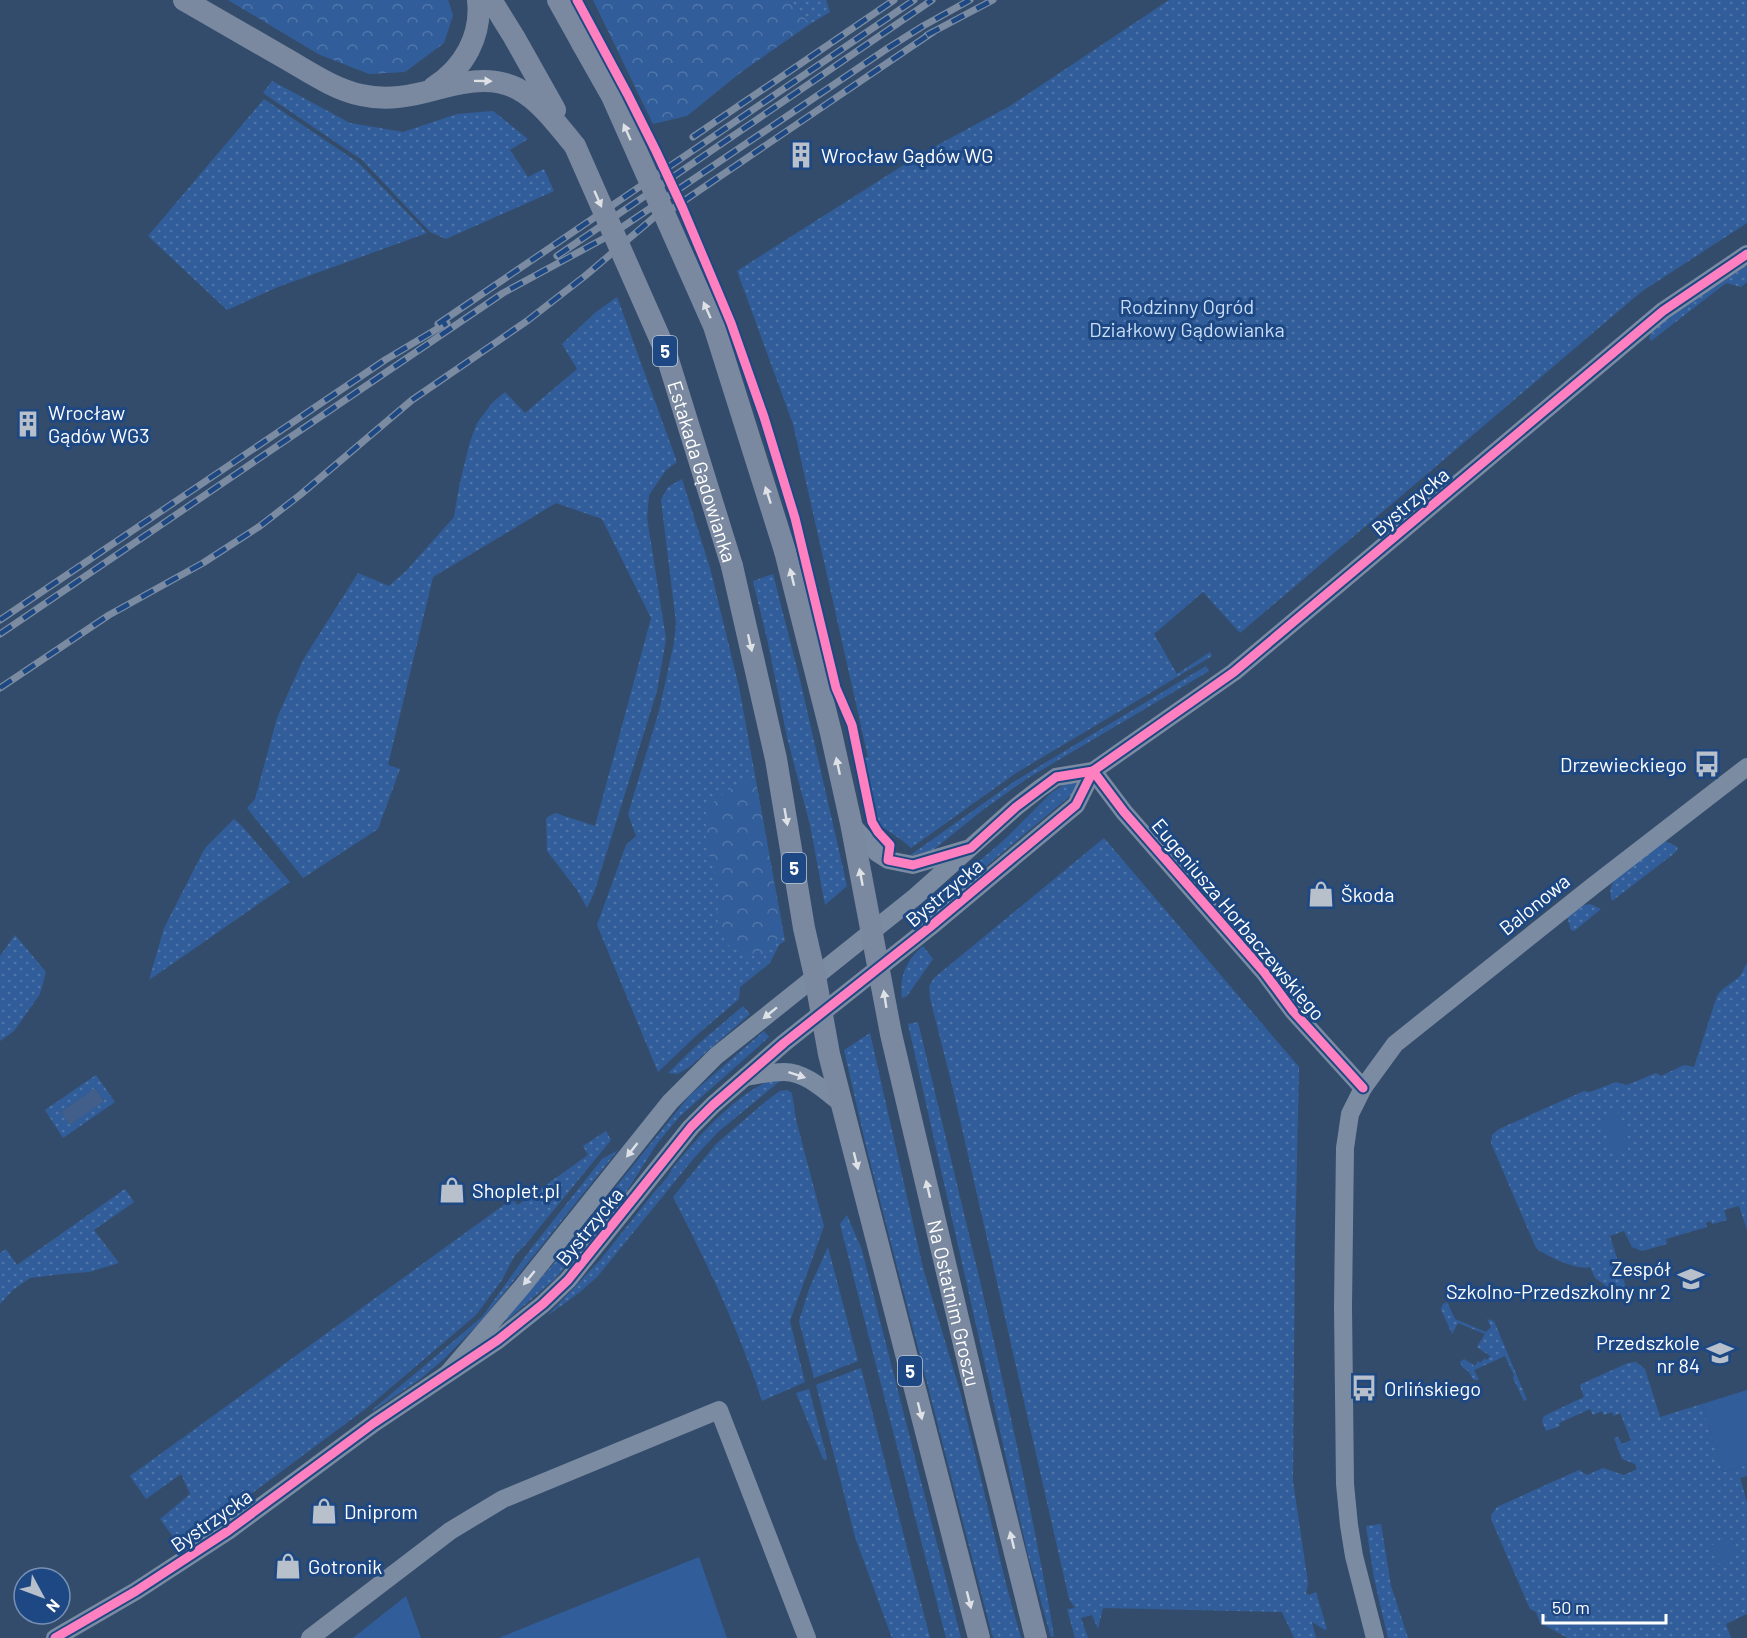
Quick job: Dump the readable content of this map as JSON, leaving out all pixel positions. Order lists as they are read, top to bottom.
{
  "streets": {
    "main road": ["5", "Estakada Gądowianka", "Na Ostatnim Groszu"],
    "street": ["Bystrzycka", "Balonowa", "Eugeniusza Horbaczewskiego"]
  },
  "crossings": [
    ["5", "Estakada Gądowianka"],
    ["5", "Bystrzycka"],
    ["Estakada Gądowianka", "Bystrzycka"],
    ["Bystrzycka", "Eugeniusza Horbaczewskiego"],
    ["Bystrzycka", "Na Ostatnim Groszu"],
    ["Balonowa", "Eugeniusza Horbaczewskiego"]
  ],
  "parks": ["Rodzinny Ogród Działkowy Gądowianka"],
  "places": {
    "building": ["Wrocław Gądów WG", "Wrocław Gądów WG3"],
    "bus stop": ["Drzewieckiego", "Orlińskiego"],
    "shop": [
      "Škoda",
      "Shoplet.pl",
      "Dniprom",
      "Gotronik"
    ],
    "school or university": ["Zespół Szkolno-Przedszkolny nr 2", "Przedszkole nr 84"]
  },
  "scale_bar": "50 m",
  "north": "bottom right"
}
